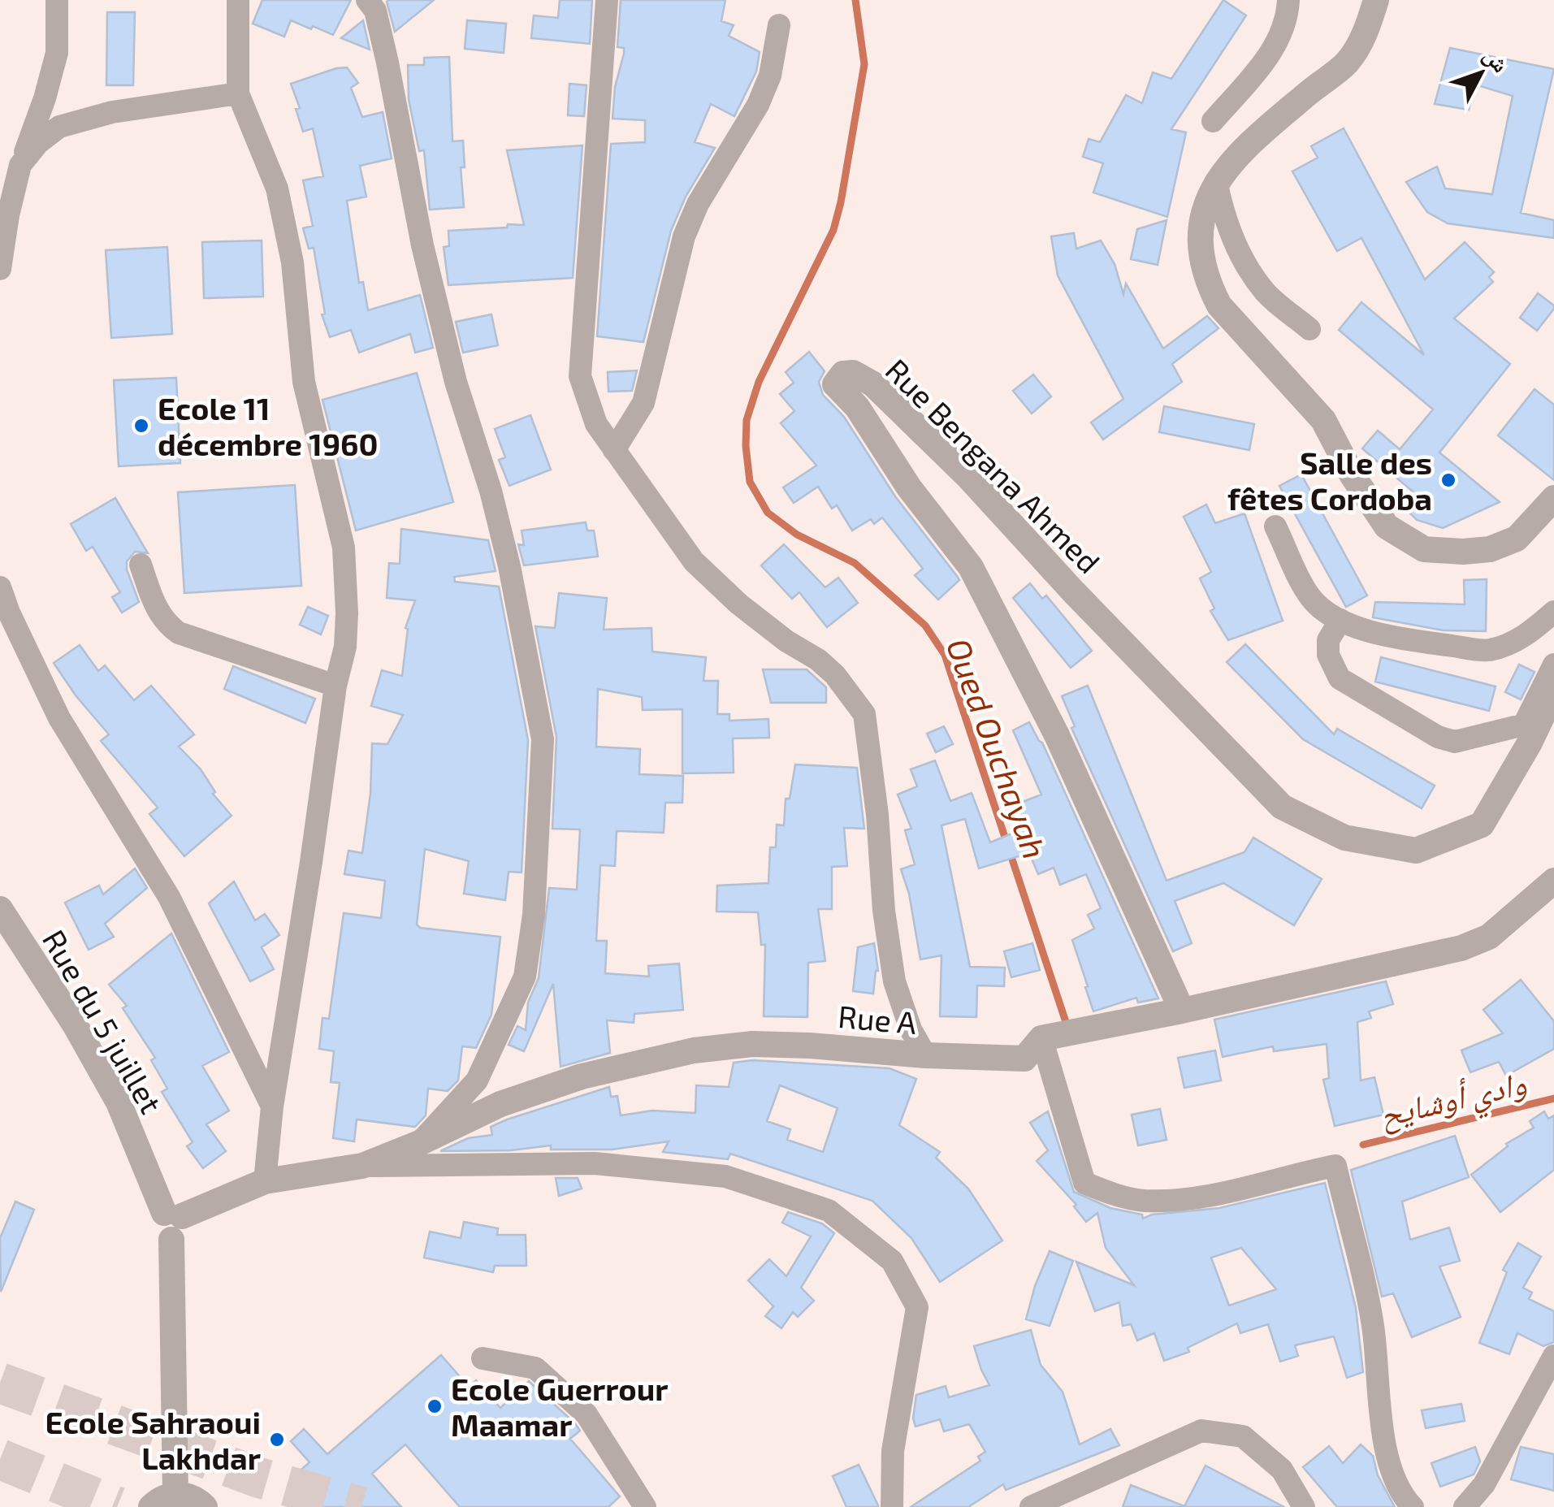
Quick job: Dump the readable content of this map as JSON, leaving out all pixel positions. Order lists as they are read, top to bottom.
{
  "streets": {
    "street": ["Rue Bengana Ahmed", "Rue A", "Rue du 5 juillet"]
  },
  "crossings": [
    ["Rue Bengana Ahmed", "Rue A"],
    ["Rue A", "Rue du 5 juillet"]
  ],
  "water": ["Oued Ouchayah", "وادي أوشايح"],
  "places": [
    "Ecole 11 décembre 1960",
    "Salle des fêtes Cordoba",
    "Ecole Guerrour Maamar",
    "Ecole Sahraoui Lakhdar"
  ],
  "north": "top right"
}
